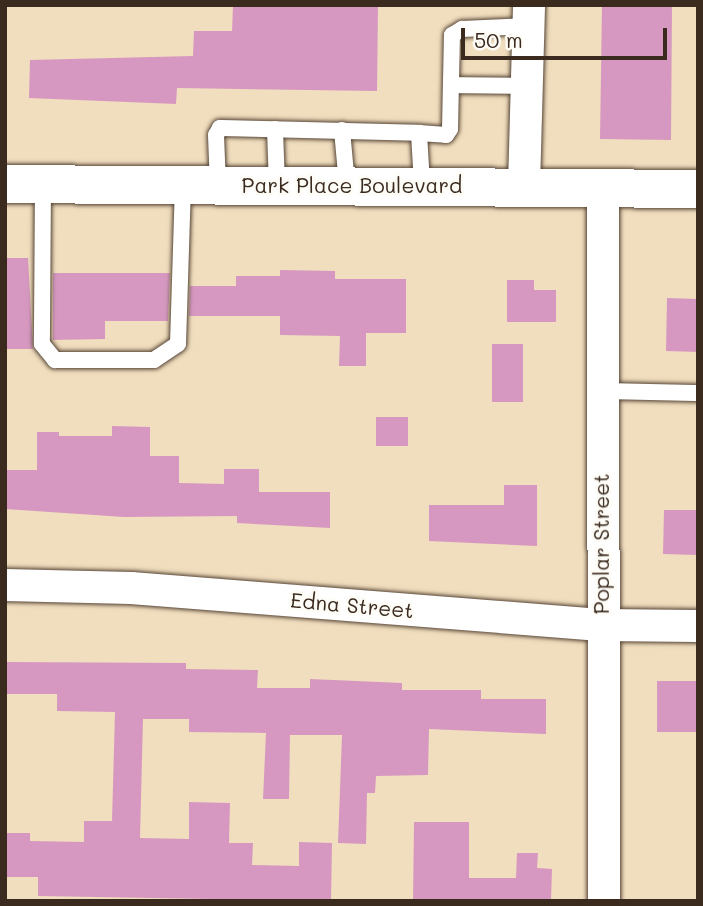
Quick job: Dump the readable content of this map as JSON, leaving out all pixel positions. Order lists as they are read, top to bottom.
{
  "streets": {
    "main road": ["Park Place Boulevard"],
    "street": ["Poplar Street", "Edna Street"]
  },
  "crossings": [
    ["Park Place Boulevard", "Poplar Street"],
    ["Poplar Street", "Edna Street"]
  ],
  "scale_bar": "50 m"
}
